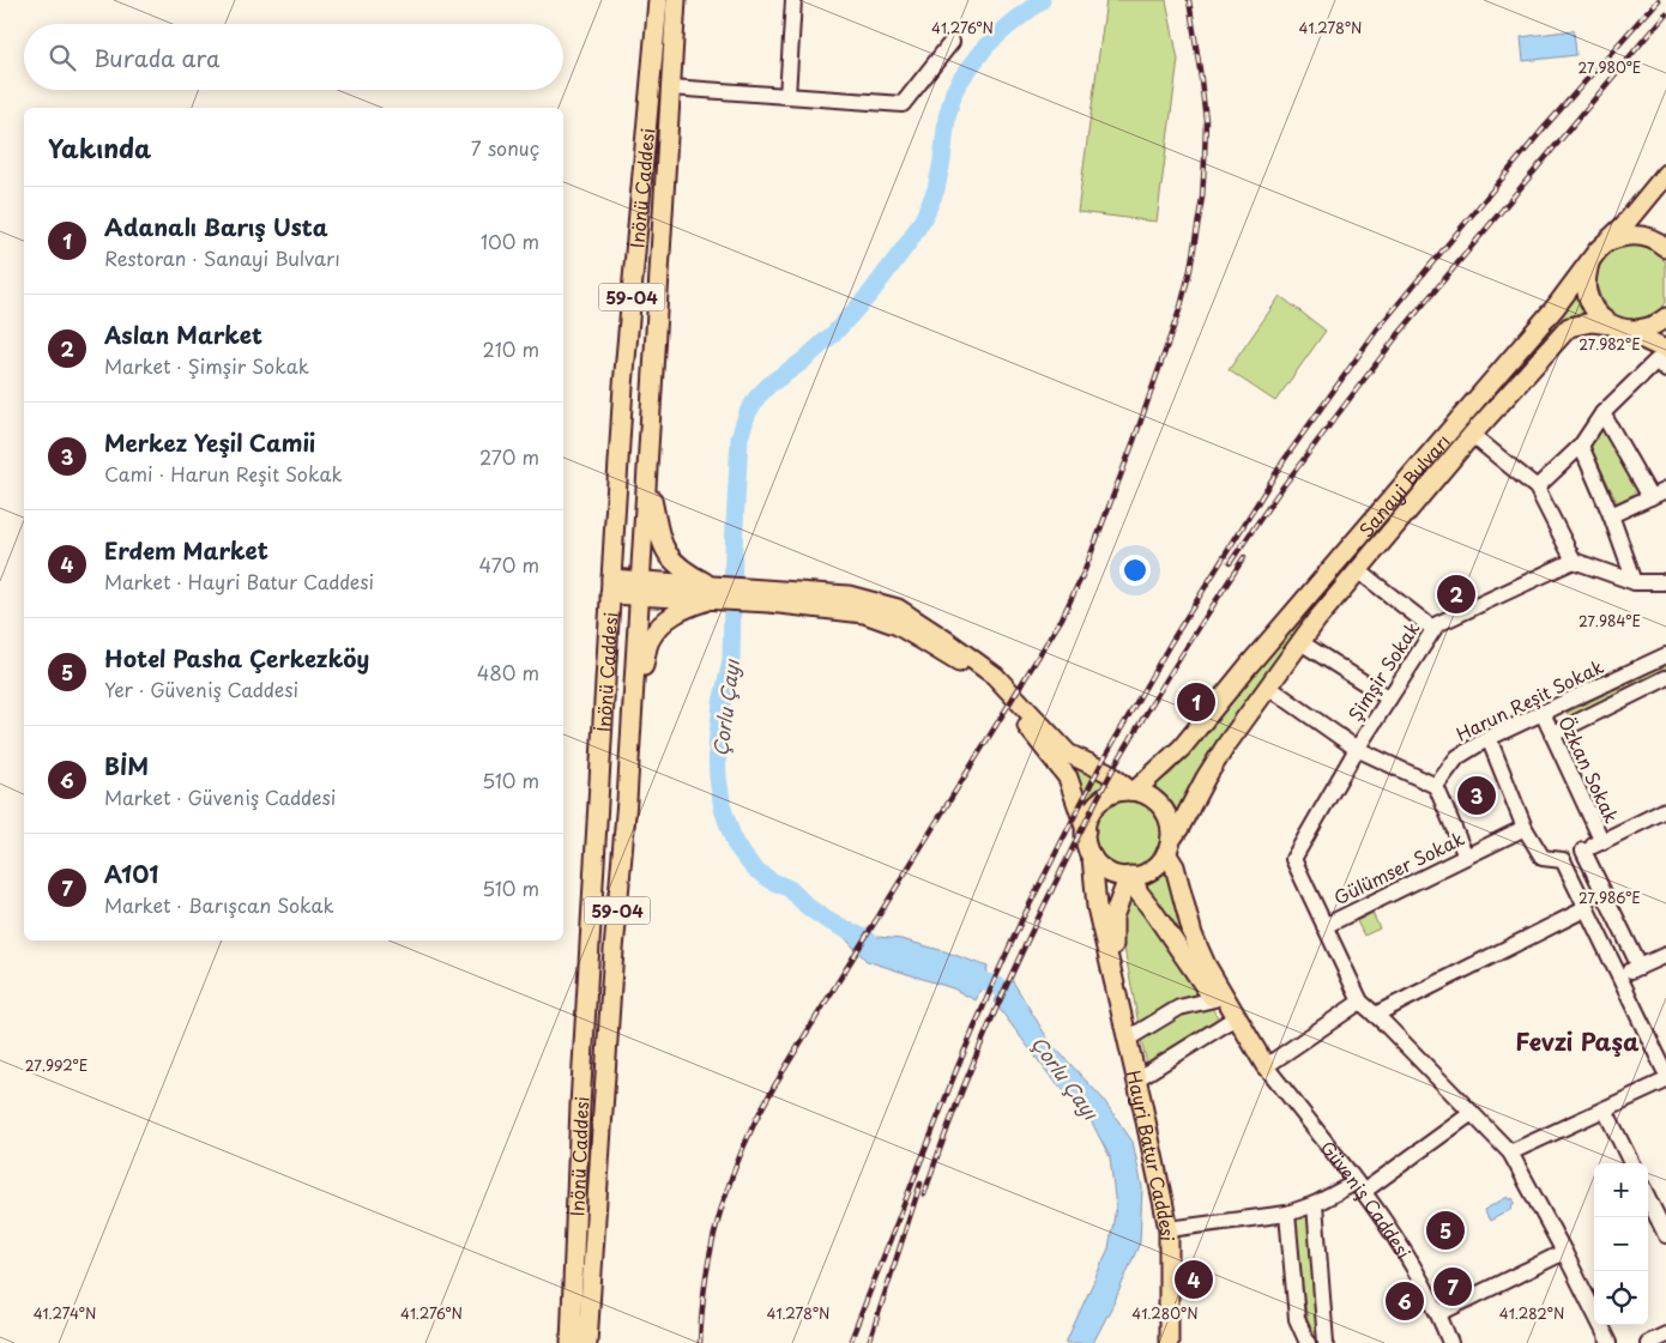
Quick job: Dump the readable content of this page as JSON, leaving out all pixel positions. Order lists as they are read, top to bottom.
{
  "streets": {
    "main road": [
      "İnönü Caddesi",
      "59-04",
      "Sanayi Bulvarı",
      "Hayri Batur Caddesi",
      "Güveniş Caddesi"
    ],
    "street": [
      "Şimşir Sokak",
      "Harun Reşit Sokak",
      "Özkan Sokak",
      "Gülümser Sokak"
    ]
  },
  "crossings": [
    ["Sanayi Bulvarı", "Hayri Batur Caddesi"],
    ["Sanayi Bulvarı", "Güveniş Caddesi"],
    ["Şimşir Sokak", "Gülümser Sokak"],
    ["Harun Reşit Sokak", "Özkan Sokak"],
    ["Hayri Batur Caddesi", "Güveniş Caddesi"]
  ],
  "districts": ["Fevzi Paşa"],
  "water": ["Çorlu Çayı"],
  "page": {
    "search": "Burada ara",
    "heading": ["Yakında", "7 sonuç"],
    "list": [
      {
        "mark": "1",
        "name": "Adanalı Barış Usta",
        "note": "Restoran · Sanayi Bulvarı",
        "value": "100 m"
      },
      {
        "mark": "2",
        "name": "Aslan Market",
        "note": "Market · Şimşir Sokak",
        "value": "210 m"
      },
      {
        "mark": "3",
        "name": "Merkez Yeşil Camii",
        "note": "Cami · Harun Reşit Sokak",
        "value": "270 m"
      },
      {
        "mark": "4",
        "name": "Erdem Market",
        "note": "Market · Hayri Batur Caddesi",
        "value": "470 m"
      },
      {
        "mark": "5",
        "name": "Hotel Pasha Çerkezköy",
        "note": "Yer · Güveniş Caddesi",
        "value": "480 m"
      },
      {
        "mark": "6",
        "name": "BİM",
        "note": "Market · Güveniş Caddesi",
        "value": "510 m"
      },
      {
        "mark": "7",
        "name": "A101",
        "note": "Market · Barışcan Sokak",
        "value": "510 m"
      }
    ],
    "pins": [
      "2",
      "1",
      "3",
      "5",
      "4",
      "7",
      "6"
    ],
    "map_buttons": ["+", "−"]
  },
  "coordinates": [
    "41.276°N",
    "41.278°N",
    "27.980°E",
    "27.982°E",
    "27.984°E",
    "27.986°E",
    "27.992°E",
    "41.274°N",
    "41.280°N",
    "41.282°N"
  ]
}
